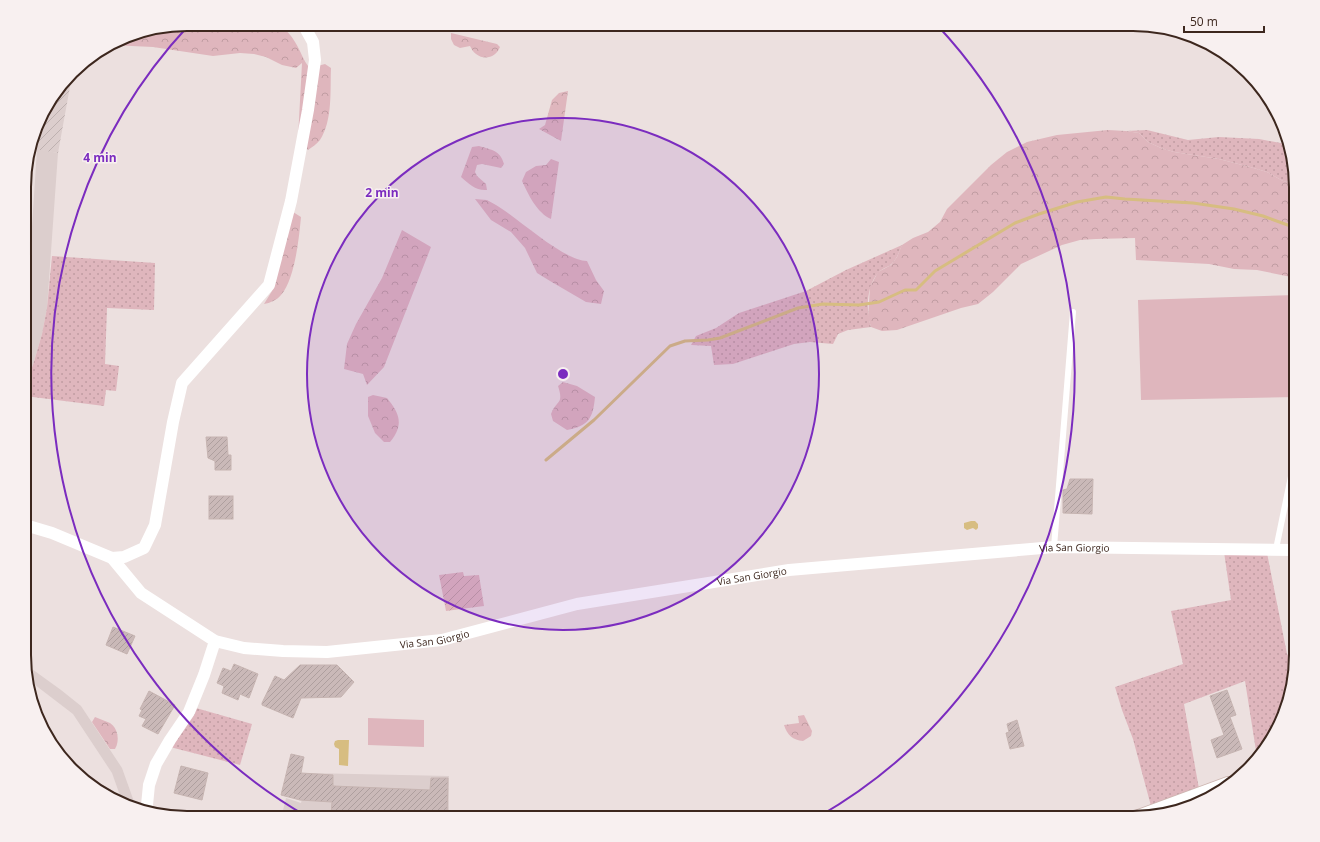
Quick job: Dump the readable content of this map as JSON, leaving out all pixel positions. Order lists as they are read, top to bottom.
{
  "streets": {
    "street": ["Via San Giorgio"]
  },
  "scale_bar": "50 m",
  "rings": ["4 min", "2 min"]
}
